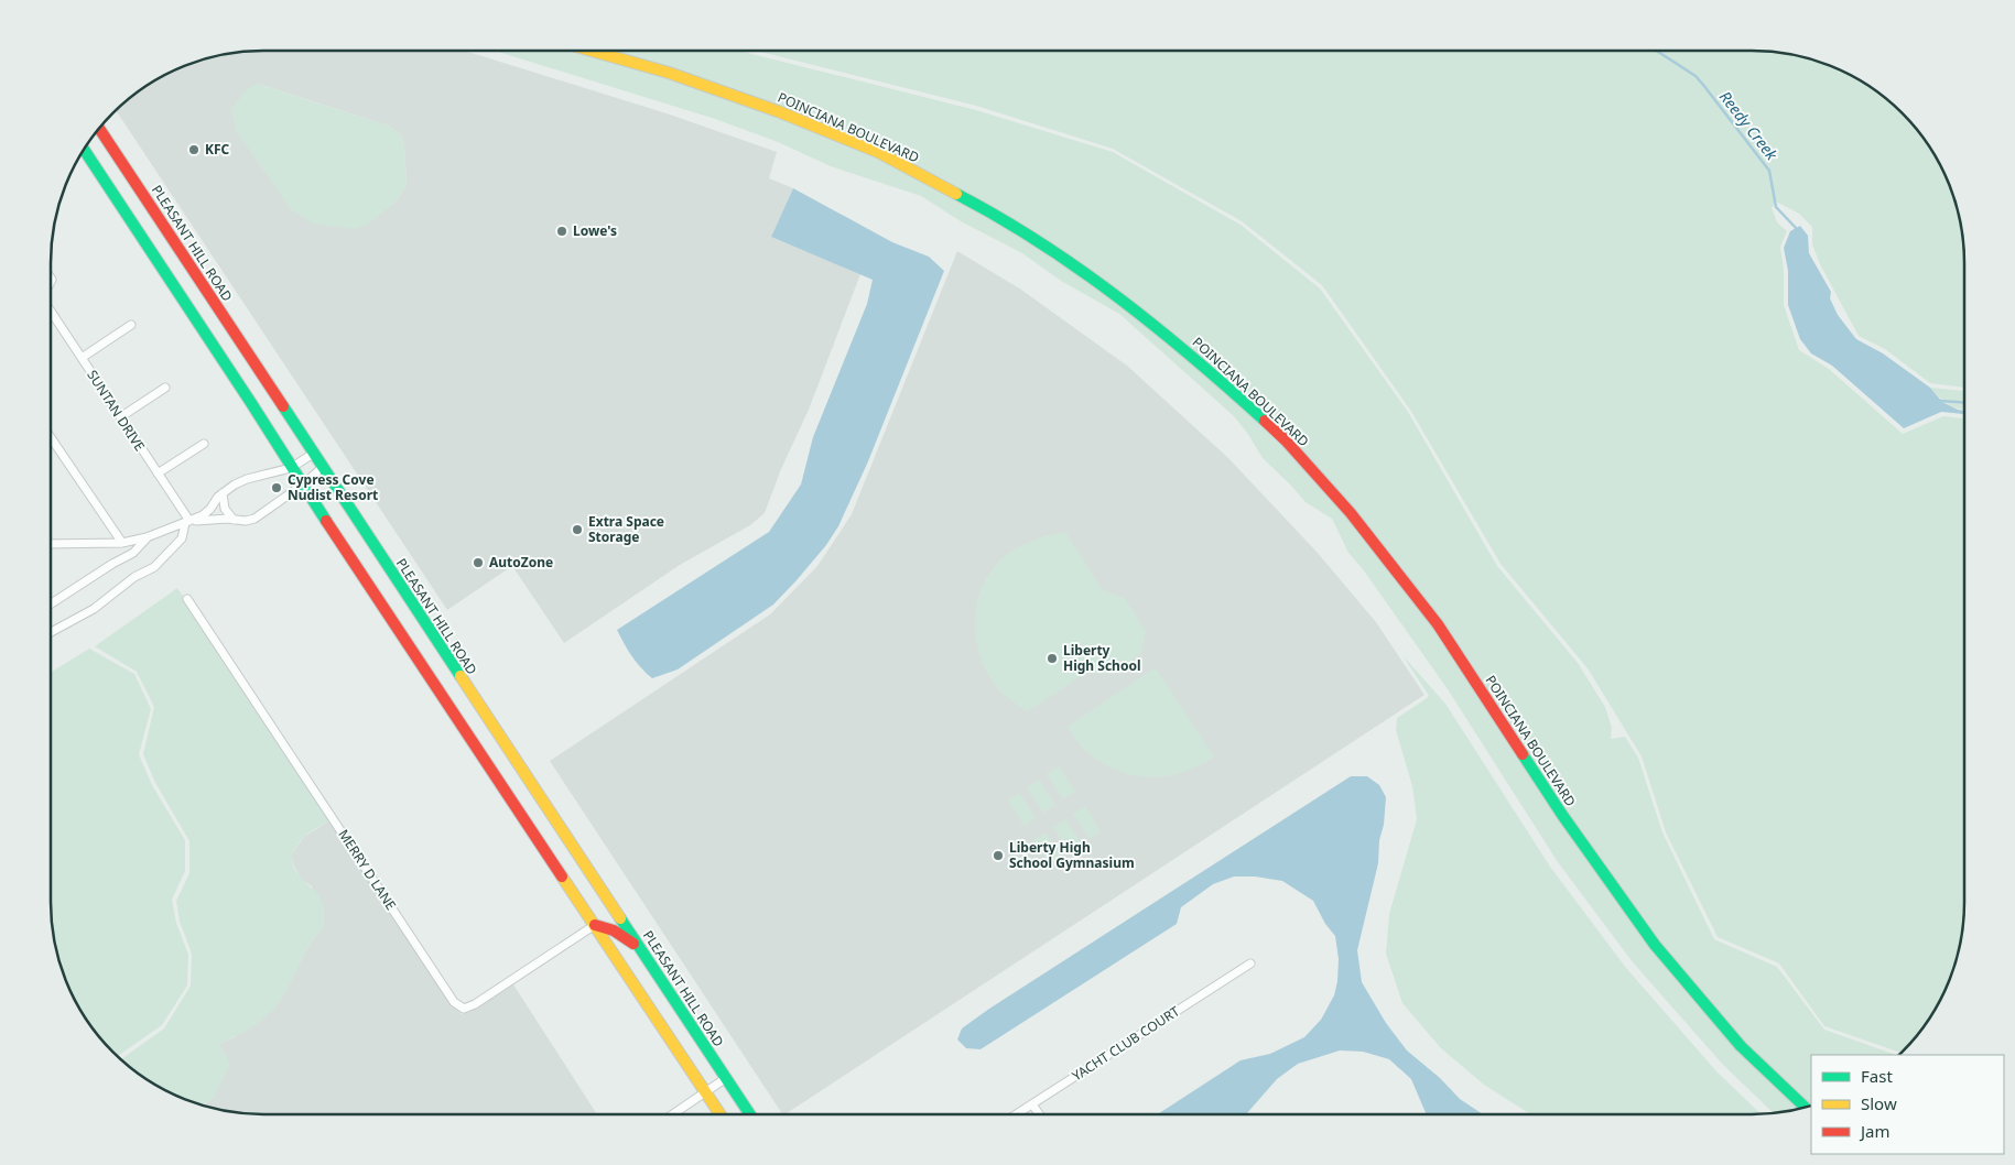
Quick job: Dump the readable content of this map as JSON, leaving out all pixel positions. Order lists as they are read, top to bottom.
{
  "streets": {
    "main road": ["POINCIANA BOULEVARD", "PLEASANT HILL ROAD"],
    "street": ["SUNTAN DRIVE", "MERRY D LANE", "YACHT CLUB COURT"]
  },
  "water": ["Reedy Creek"],
  "places": [
    "KFC",
    "Lowe's",
    "Cypress Cove Nudist Resort",
    "Extra Space Storage",
    "AutoZone",
    "Liberty High School",
    "Liberty High School Gymnasium"
  ],
  "legend": ["Fast", "Slow", "Jam"]
}
